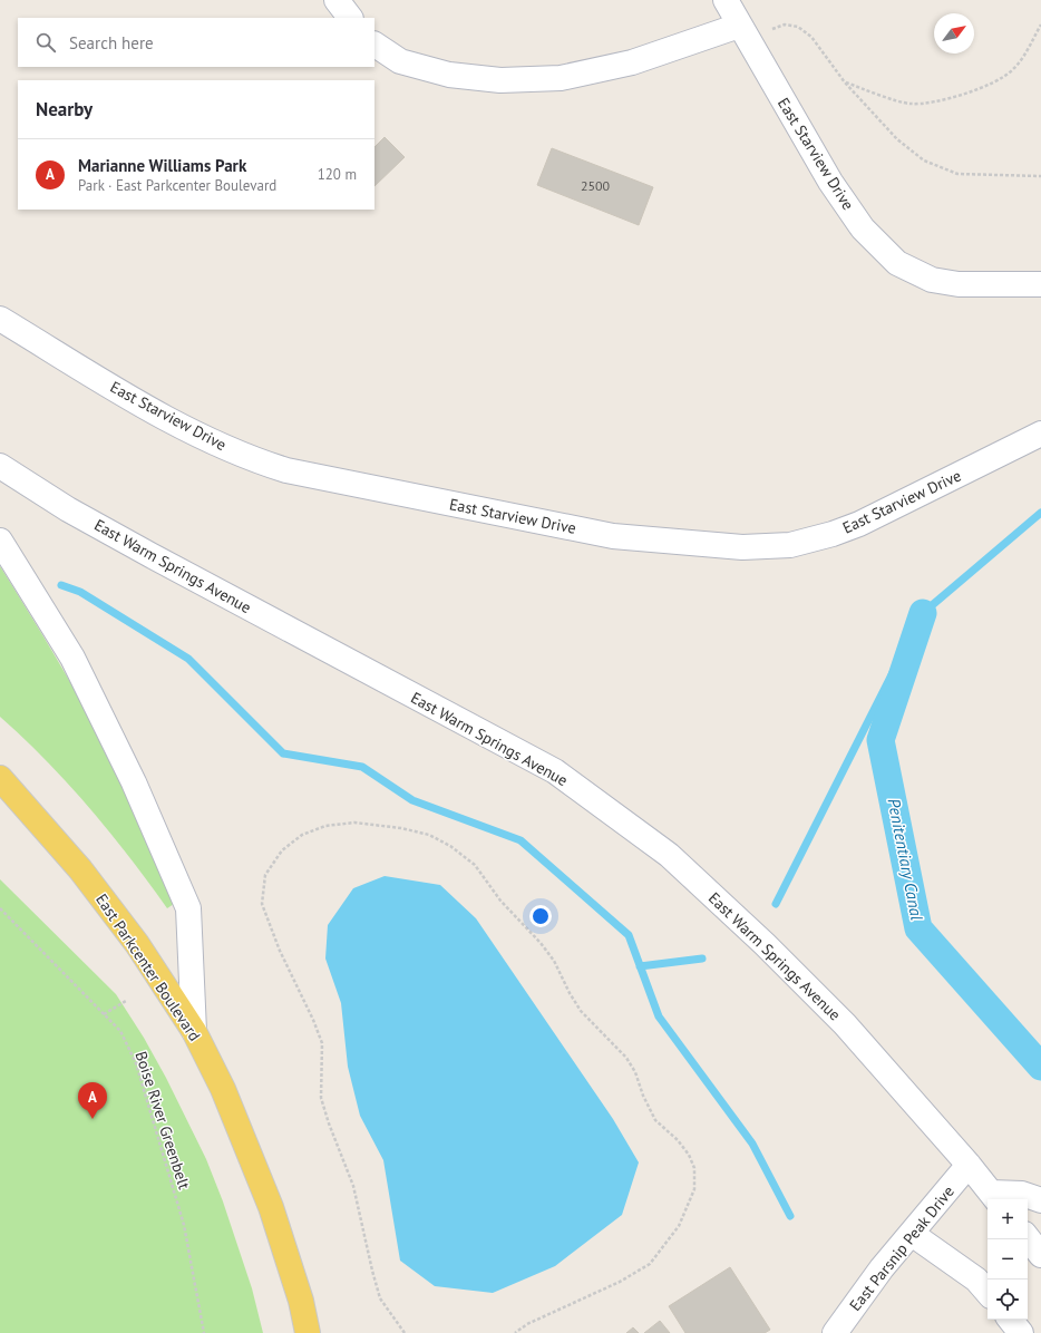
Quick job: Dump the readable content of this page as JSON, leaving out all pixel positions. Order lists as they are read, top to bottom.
{
  "streets": {
    "main road": ["East Parkcenter Boulevard"],
    "street": ["East Starview Drive", "East Warm Springs Avenue", "East Parsnip Peak Drive"],
    "path": ["Boise River Greenbelt"]
  },
  "crossings": [
    ["East Warm Springs Avenue", "East Parsnip Peak Drive"]
  ],
  "water": ["Penitentiary Canal"],
  "house_numbers": ["2500"],
  "north": "top right",
  "page": {
    "search": "Search here",
    "heading": "Nearby",
    "list": [
      {
        "mark": "A",
        "name": "Marianne Williams Park",
        "note": "Park · East Parkcenter Boulevard",
        "value": "120 m"
      }
    ],
    "pins": "A",
    "map_buttons": ["+", "−"]
  }
}
